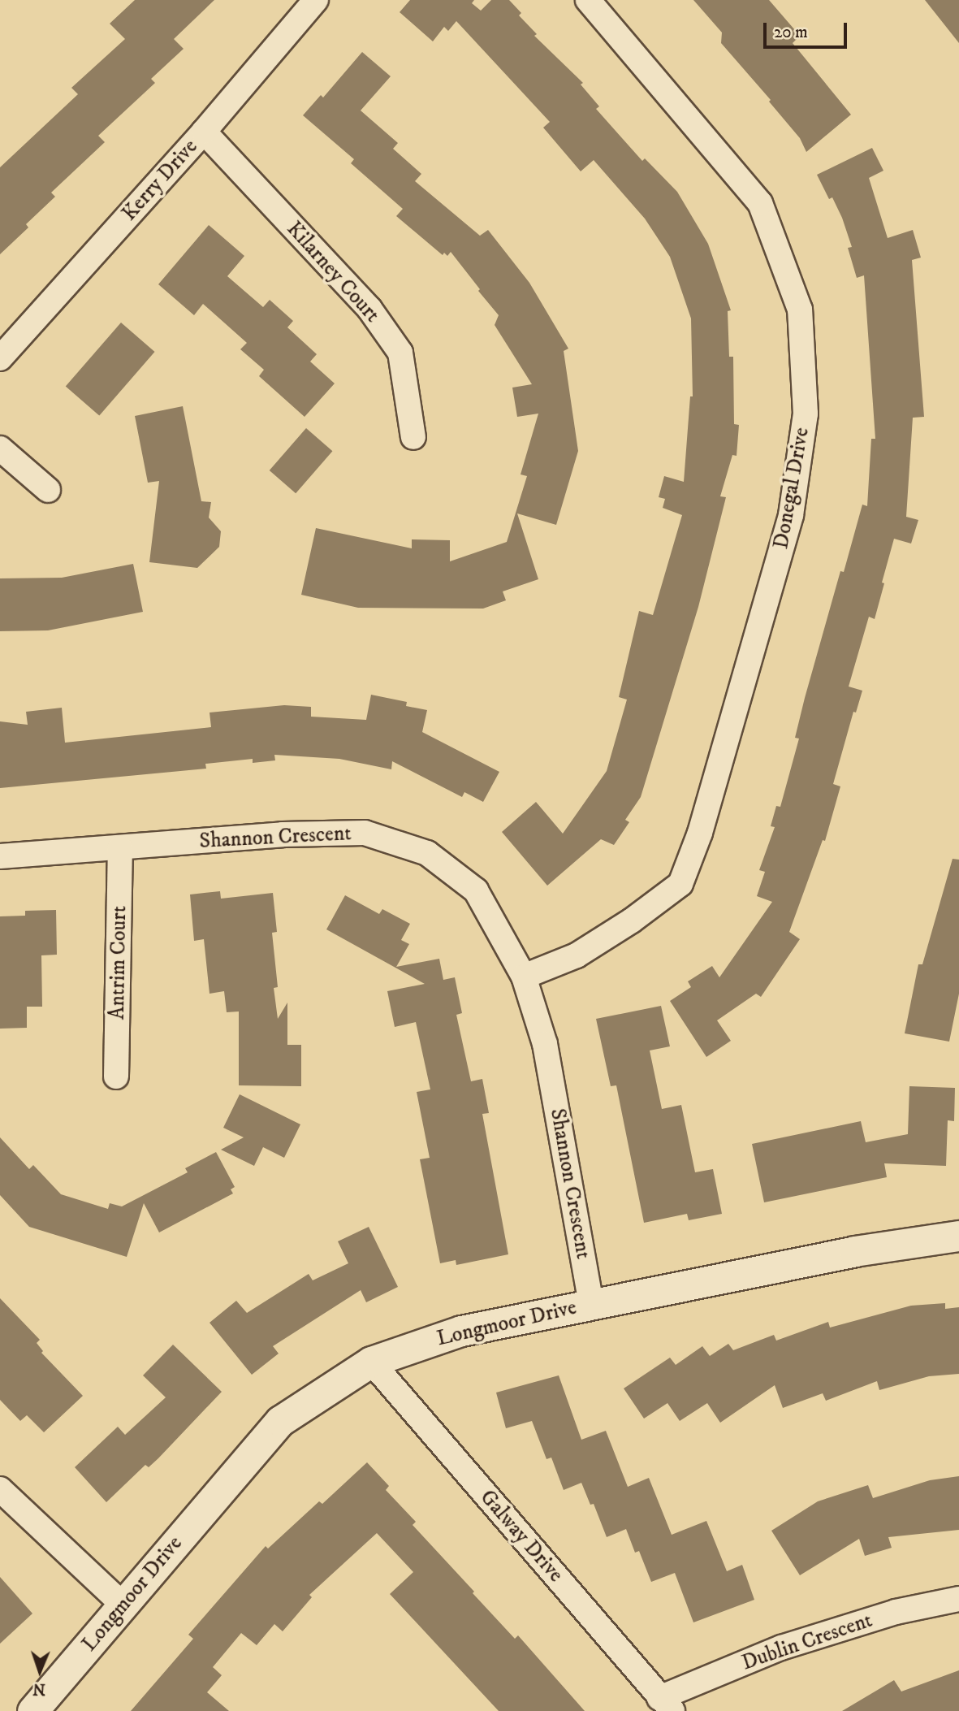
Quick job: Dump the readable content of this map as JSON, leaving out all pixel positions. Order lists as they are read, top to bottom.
{
  "streets": {
    "street": [
      "Kerry Drive",
      "Kilarney Court",
      "Donegal Drive",
      "Shannon Crescent",
      "Antrim Court",
      "Longmoor Drive",
      "Galway Drive",
      "Dublin Crescent"
    ]
  },
  "crossings": [
    ["Kerry Drive", "Kilarney Court"],
    ["Donegal Drive", "Shannon Crescent"],
    ["Shannon Crescent", "Antrim Court"],
    ["Shannon Crescent", "Longmoor Drive"],
    ["Longmoor Drive", "Galway Drive"],
    ["Galway Drive", "Dublin Crescent"]
  ],
  "scale_bar": "20 m",
  "north": "bottom"
}
